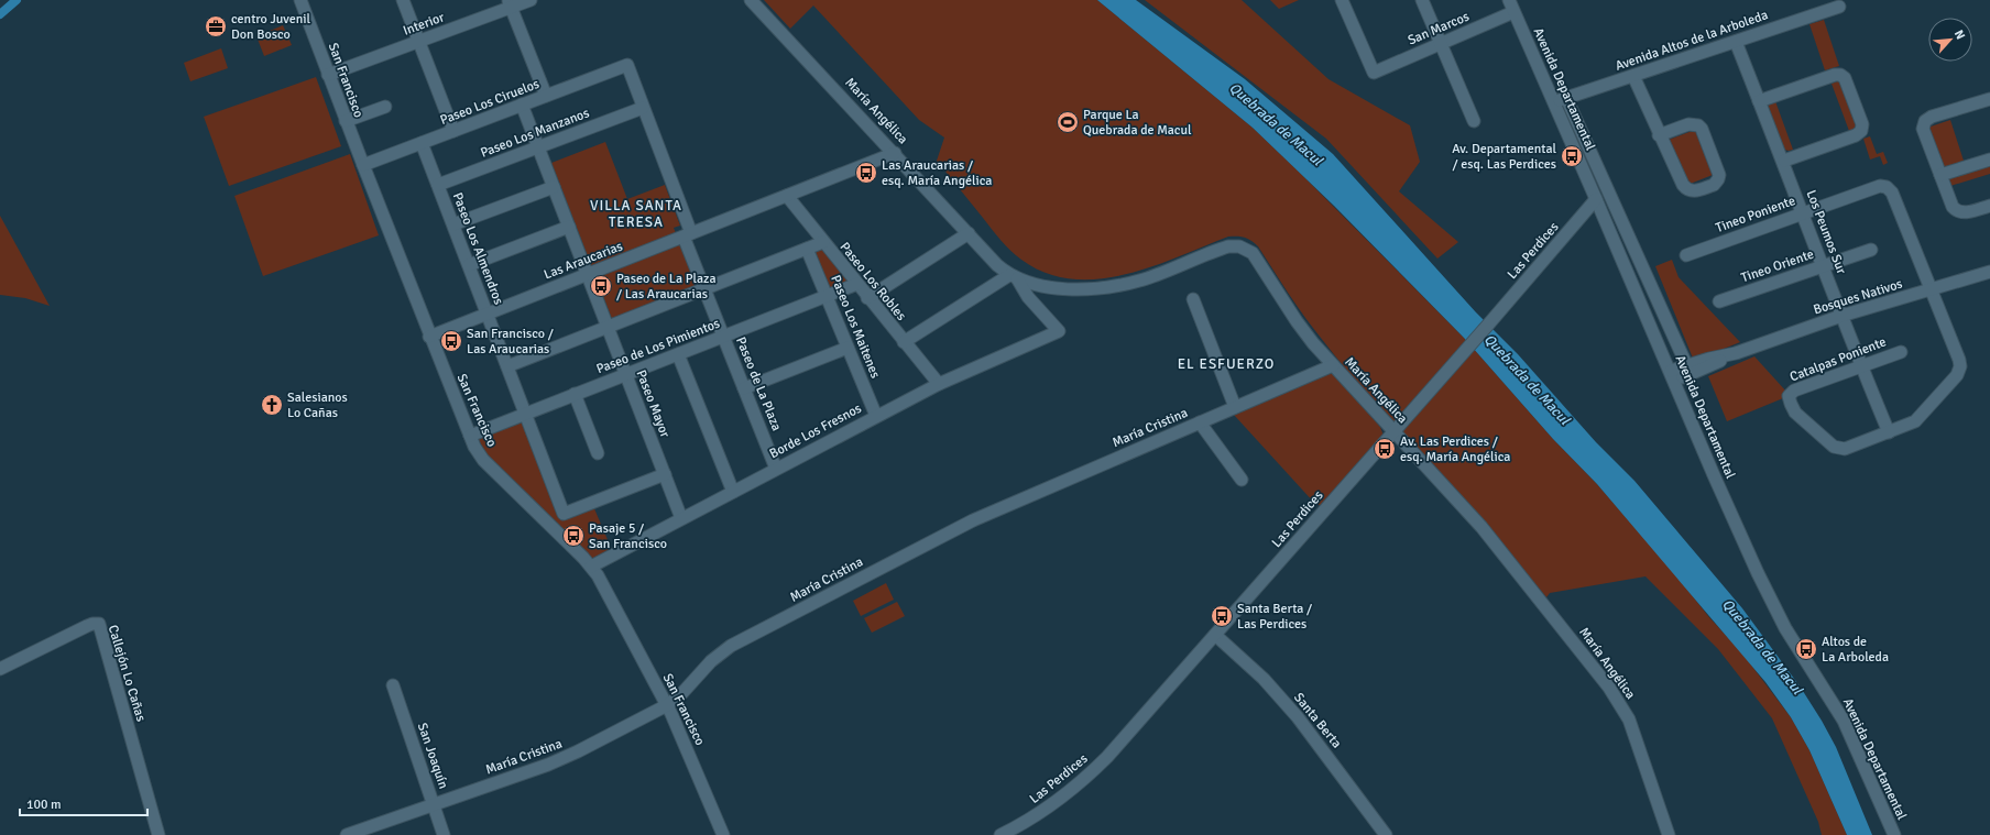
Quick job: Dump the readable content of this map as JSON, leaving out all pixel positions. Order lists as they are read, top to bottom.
{
  "streets": {
    "street": [
      "Interior",
      "San Marcos",
      "Avenida Altos de la Arboleda",
      "San Francisco",
      "Avenida Departamental",
      "Paseo Los Ciruelos",
      "María Angélica",
      "Paseo Los Manzanos",
      "Tineo Poniente",
      "Los Peumos Sur",
      "Paseo Los Almendros",
      "Las Perdices",
      "Las Araucarias",
      "Tineo Oriente",
      "Paseo Los Robles",
      "Bosques Nativos",
      "Paseo Los Maitenes",
      "Paseo de Los Pimientos",
      "Catalpas Poniente",
      "Paseo de La Plaza",
      "Paseo Mayor",
      "María Cristina",
      "Borde Los Fresnos",
      "Callejón Lo Cañas",
      "Santa Berta",
      "San Joaquín"
    ]
  },
  "crossings": [
    ["Interior", "San Francisco"],
    ["San Marcos", "Avenida Departamental"],
    ["Avenida Altos de la Arboleda", "Avenida Departamental"],
    ["Avenida Altos de la Arboleda", "Los Peumos Sur"],
    ["San Francisco", "Paseo Los Ciruelos"],
    ["San Francisco", "Las Araucarias"],
    ["San Francisco", "Paseo de Los Pimientos"],
    ["San Francisco", "María Cristina"],
    ["San Francisco", "Borde Los Fresnos"],
    ["Avenida Departamental", "Las Perdices"],
    ["Avenida Departamental", "Bosques Nativos"],
    ["Paseo Los Ciruelos", "Paseo Los Almendros"],
    ["Paseo Los Ciruelos", "Paseo de La Plaza"],
    ["Paseo Los Ciruelos", "Paseo Mayor"],
    ["María Angélica", "Las Perdices"],
    ["María Angélica", "Las Araucarias"],
    ["María Angélica", "María Cristina"],
    ["María Angélica", "Borde Los Fresnos"],
    ["Paseo Los Manzanos", "Paseo Los Almendros"],
    ["Paseo Los Manzanos", "Paseo de La Plaza"],
    ["Paseo Los Manzanos", "Paseo Mayor"],
    ["Tineo Poniente", "Los Peumos Sur"],
    ["Tineo Poniente", "Bosques Nativos"],
    ["Los Peumos Sur", "Tineo Oriente"],
    ["Los Peumos Sur", "Bosques Nativos"],
    ["Los Peumos Sur", "Catalpas Poniente"],
    ["Paseo Los Almendros", "Las Araucarias"],
    ["Paseo Los Almendros", "Paseo de Los Pimientos"],
    ["Paseo Los Almendros", "Paseo Mayor"],
    ["Las Perdices", "Santa Berta"],
    ["Las Araucarias", "Paseo Los Robles"],
    ["Las Araucarias", "Paseo de La Plaza"],
    ["Las Araucarias", "Paseo Mayor"],
    ["Paseo Los Robles", "Paseo de Los Pimientos"],
    ["Paseo Los Robles", "Borde Los Fresnos"],
    ["Paseo Los Maitenes", "Paseo de Los Pimientos"],
    ["Paseo Los Maitenes", "Borde Los Fresnos"],
    ["Paseo de Los Pimientos", "Paseo de La Plaza"],
    ["Paseo de Los Pimientos", "Paseo Mayor"],
    ["Paseo de La Plaza", "Borde Los Fresnos"],
    ["Paseo Mayor", "Borde Los Fresnos"],
    ["María Cristina", "San Joaquín"]
  ],
  "districts": ["VILLA SANTA TERESA", "EL ESFUERZO"],
  "water": ["Quebrada de Macul"],
  "places": {
    "office": ["centro Juvenil Don Bosco"],
    "sports": ["Parque La Quebrada de Macul"],
    "bus stop": [
      "Av. Departamental / esq. Las Perdices",
      "Las Araucarias / esq. María Angélica",
      "Paseo de La Plaza / Las Araucarias",
      "San Francisco / Las Araucarias",
      "Av. Las Perdices / esq. María Angélica",
      "Pasaje 5 / San Francisco",
      "Santa Berta / Las Perdices",
      "Altos de La Arboleda"
    ],
    "church": ["Salesianos Lo Cañas"]
  },
  "scale_bar": "100 m",
  "north": "top right"
}
